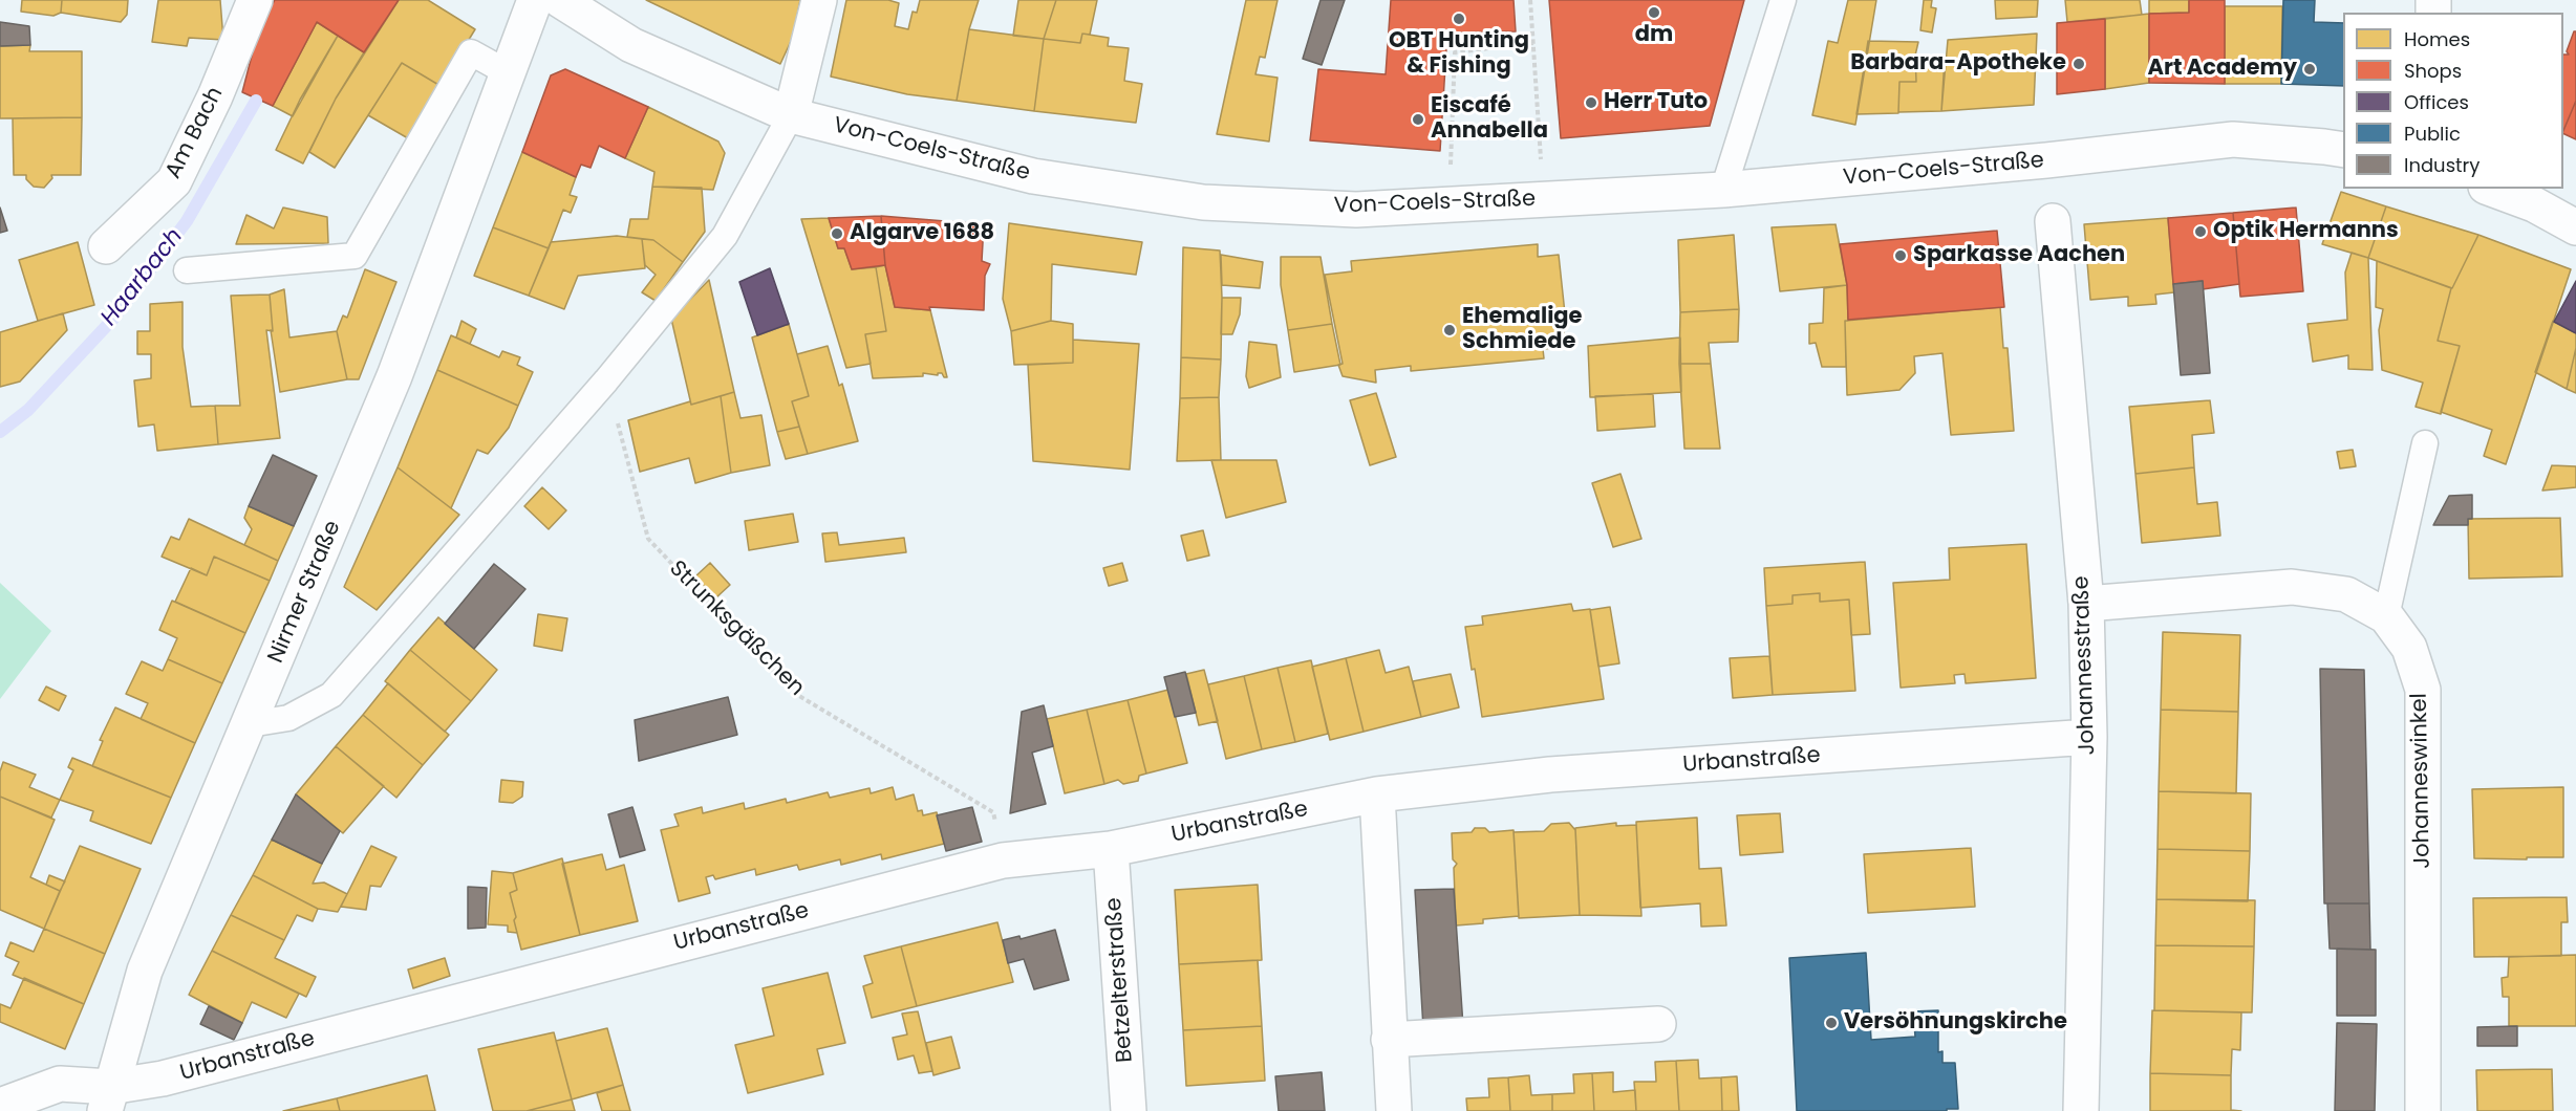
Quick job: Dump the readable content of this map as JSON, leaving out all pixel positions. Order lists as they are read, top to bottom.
{
  "streets": {
    "street": [
      "Am Bach",
      "Von-Coels-Straße",
      "Nirmer Straße",
      "Johannesstraße",
      "Urbanstraße",
      "Johanneswinkel",
      "Betzelterstraße"
    ],
    "path": ["Strunksgäßchen"]
  },
  "crossings": [
    ["Nirmer Straße", "Urbanstraße"],
    ["Strunksgäßchen", "Urbanstraße"],
    ["Johannesstraße", "Urbanstraße"],
    ["Johannesstraße", "Johanneswinkel"],
    ["Urbanstraße", "Betzelterstraße"]
  ],
  "water": ["Haarbach"],
  "places": [
    "dm",
    "OBT Hunting & Fishing",
    "Barbara-Apotheke",
    "Art Academy",
    "Herr Tuto",
    "Eiscafé Annabella",
    "Optik Hermanns",
    "Algarve 1688",
    "Sparkasse Aachen",
    "Ehemalige Schmiede",
    "Versöhnungskirche"
  ],
  "legend": [
    "Homes",
    "Shops",
    "Offices",
    "Public",
    "Industry"
  ]
}
